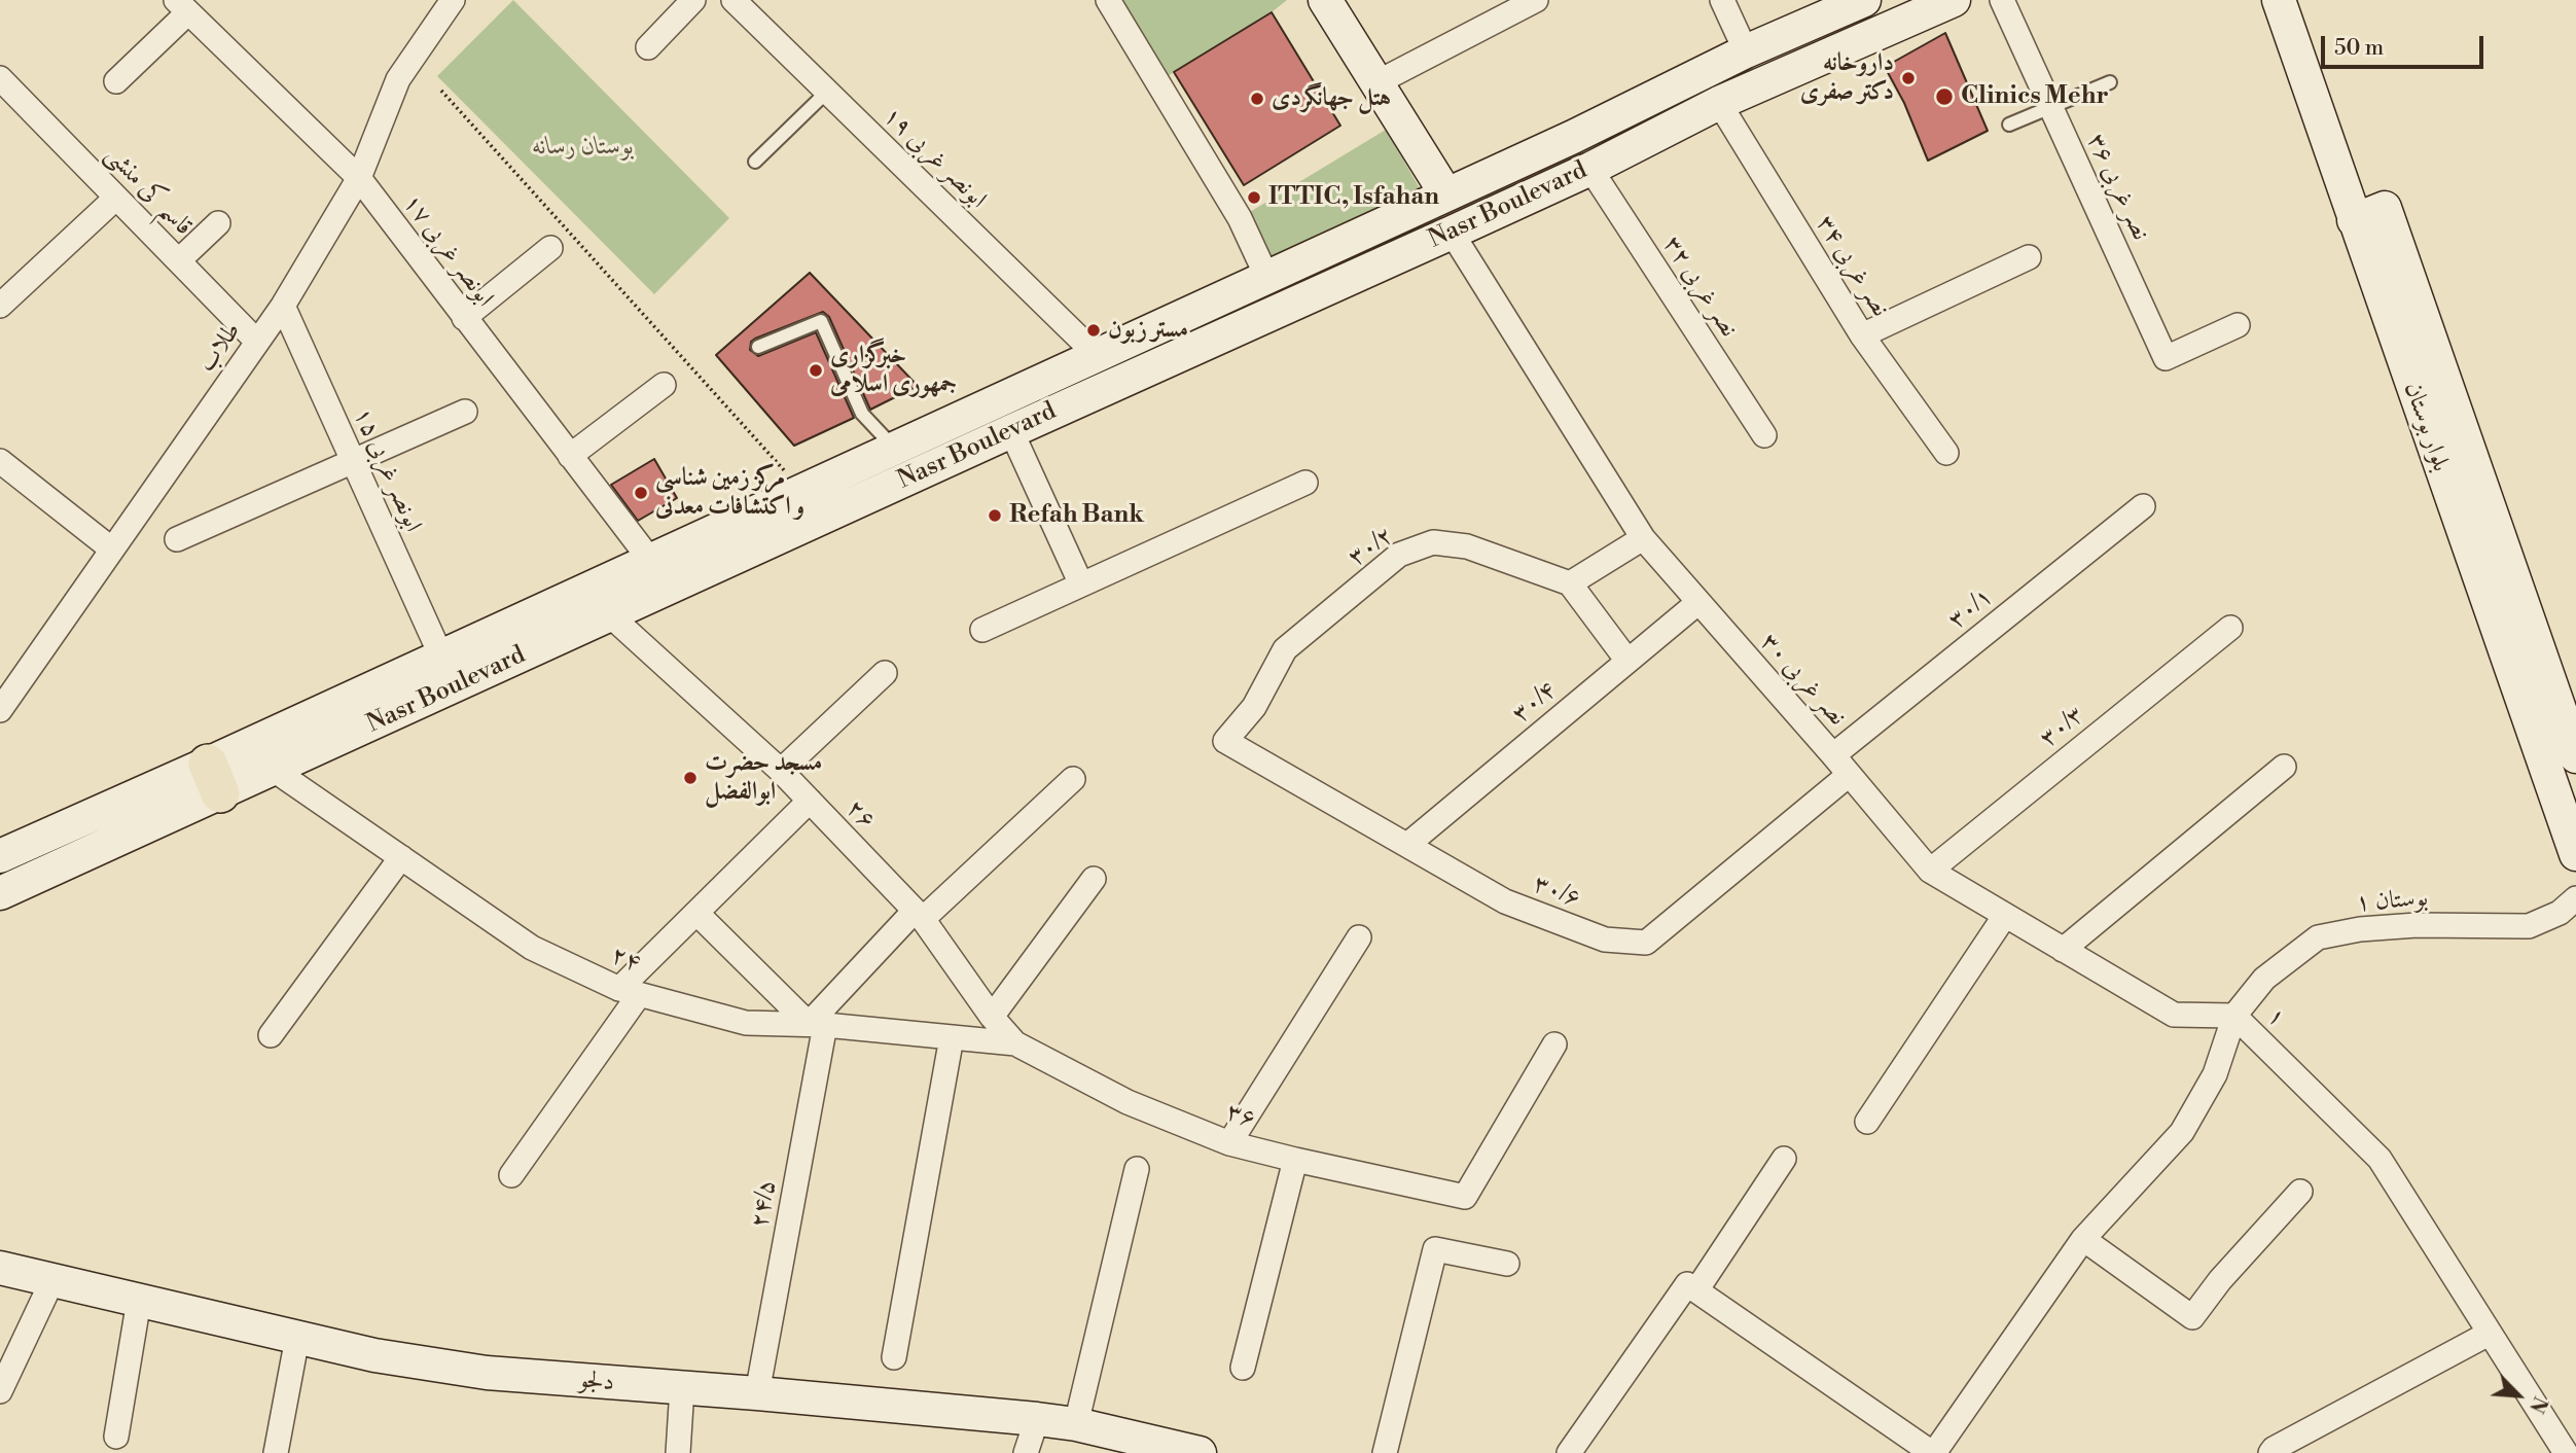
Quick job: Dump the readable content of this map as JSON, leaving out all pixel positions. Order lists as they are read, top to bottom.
{
  "streets": {
    "main road": ["Nasr Boulevard", "بلوار بوستان", "دلجو"],
    "street": [
      "ابونصر غربی ۱۹",
      "نصر غربی ۳۶",
      "قاسم کی منشی",
      "ابونصر غربی ۱۷",
      "نصر غربی ۳۴",
      "نصر غربی ۳۲",
      "طلاب",
      "ابونصر غربی ۱۵",
      "۳۰/۲",
      "۳۰/۱",
      "نصر غربی ۳۰",
      "۳۰/۴",
      "۳۰/۳",
      "۲۶",
      "۳۰/۶",
      "بوستان ۱",
      "۲۴",
      "۱",
      "۳۶",
      "۲۴/۵"
    ]
  },
  "crossings": [
    ["ابونصر غربی ۱۹", "Nasr Boulevard"],
    ["قاسم کی منشی", "طلاب"],
    ["Nasr Boulevard", "ابونصر غربی ۱۷"],
    ["Nasr Boulevard", "نصر غربی ۳۴"],
    ["Nasr Boulevard", "نصر غربی ۳۲"],
    ["Nasr Boulevard", "ابونصر غربی ۱۵"],
    ["Nasr Boulevard", "نصر غربی ۳۰"],
    ["Nasr Boulevard", "۲۶"],
    ["Nasr Boulevard", "۲۴"],
    ["ابونصر غربی ۱۷", "طلاب"],
    ["طلاب", "ابونصر غربی ۱۵"],
    ["۳۰/۲", "۳۰/۶"],
    ["۳۰/۱", "نصر غربی ۳۰"],
    ["نصر غربی ۳۰", "۳۰/۴"],
    ["نصر غربی ۳۰", "۳۰/۳"],
    ["نصر غربی ۳۰", "۳۰/۶"],
    ["نصر غربی ۳۰", "بوستان ۱"],
    ["نصر غربی ۳۰", "۱"],
    ["۳۰/۴", "۳۰/۶"],
    ["۲۶", "۲۴"],
    ["۲۶", "۳۶"],
    ["بوستان ۱", "۱"],
    ["۲۴", "۳۶"],
    ["۲۴", "۲۴/۵"],
    ["۲۴/۵", "دلجو"]
  ],
  "parks": ["بوستان رسانه"],
  "places": [
    "داروخانه دکتر صفری",
    "Clinics Mehr",
    "هتل جهانگردی",
    "ITTIC, Isfahan",
    "مستر زبون",
    "خبرگزاری جمهوری اسلامی",
    "مرکز زمین شناسی و اکتشافات معدنی",
    "Refah Bank",
    "مسجد حضرت ابوالفضل"
  ],
  "scale_bar": "50 m",
  "north": "bottom right"
}
